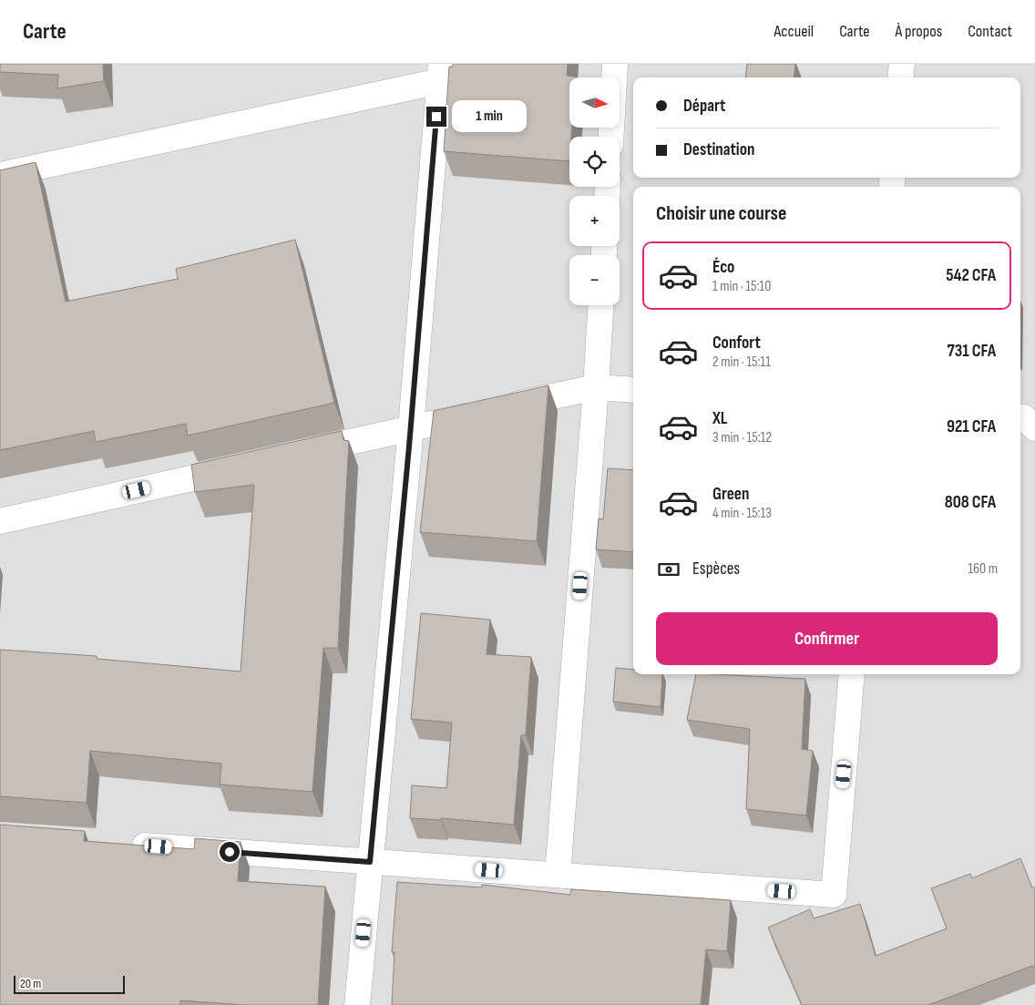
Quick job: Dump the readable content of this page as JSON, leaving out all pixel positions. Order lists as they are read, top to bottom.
{
  "scale_bar": "20 m",
  "north": "right",
  "page": {
    "header": "Carte",
    "nav": [
      "Accueil",
      "Carte",
      "À propos",
      "Contact"
    ],
    "map_buttons": ["+", "−"],
    "banner": ["Départ", "Destination"],
    "bubble": "1 min",
    "heading": "Choisir une course",
    "list": [
      {
        "name": "Éco",
        "note": "1 min · 15:10",
        "value": "542 CFA"
      },
      {
        "name": "Confort",
        "note": "2 min · 15:11",
        "value": "731 CFA"
      },
      {
        "name": "XL",
        "note": "3 min · 15:12",
        "value": "921 CFA"
      },
      {
        "name": "Green",
        "note": "4 min · 15:13",
        "value": "808 CFA"
      }
    ],
    "pay": ["Espèces", "160 m"],
    "buttons": "Confirmer",
    "scale": "20 m"
  }
}
